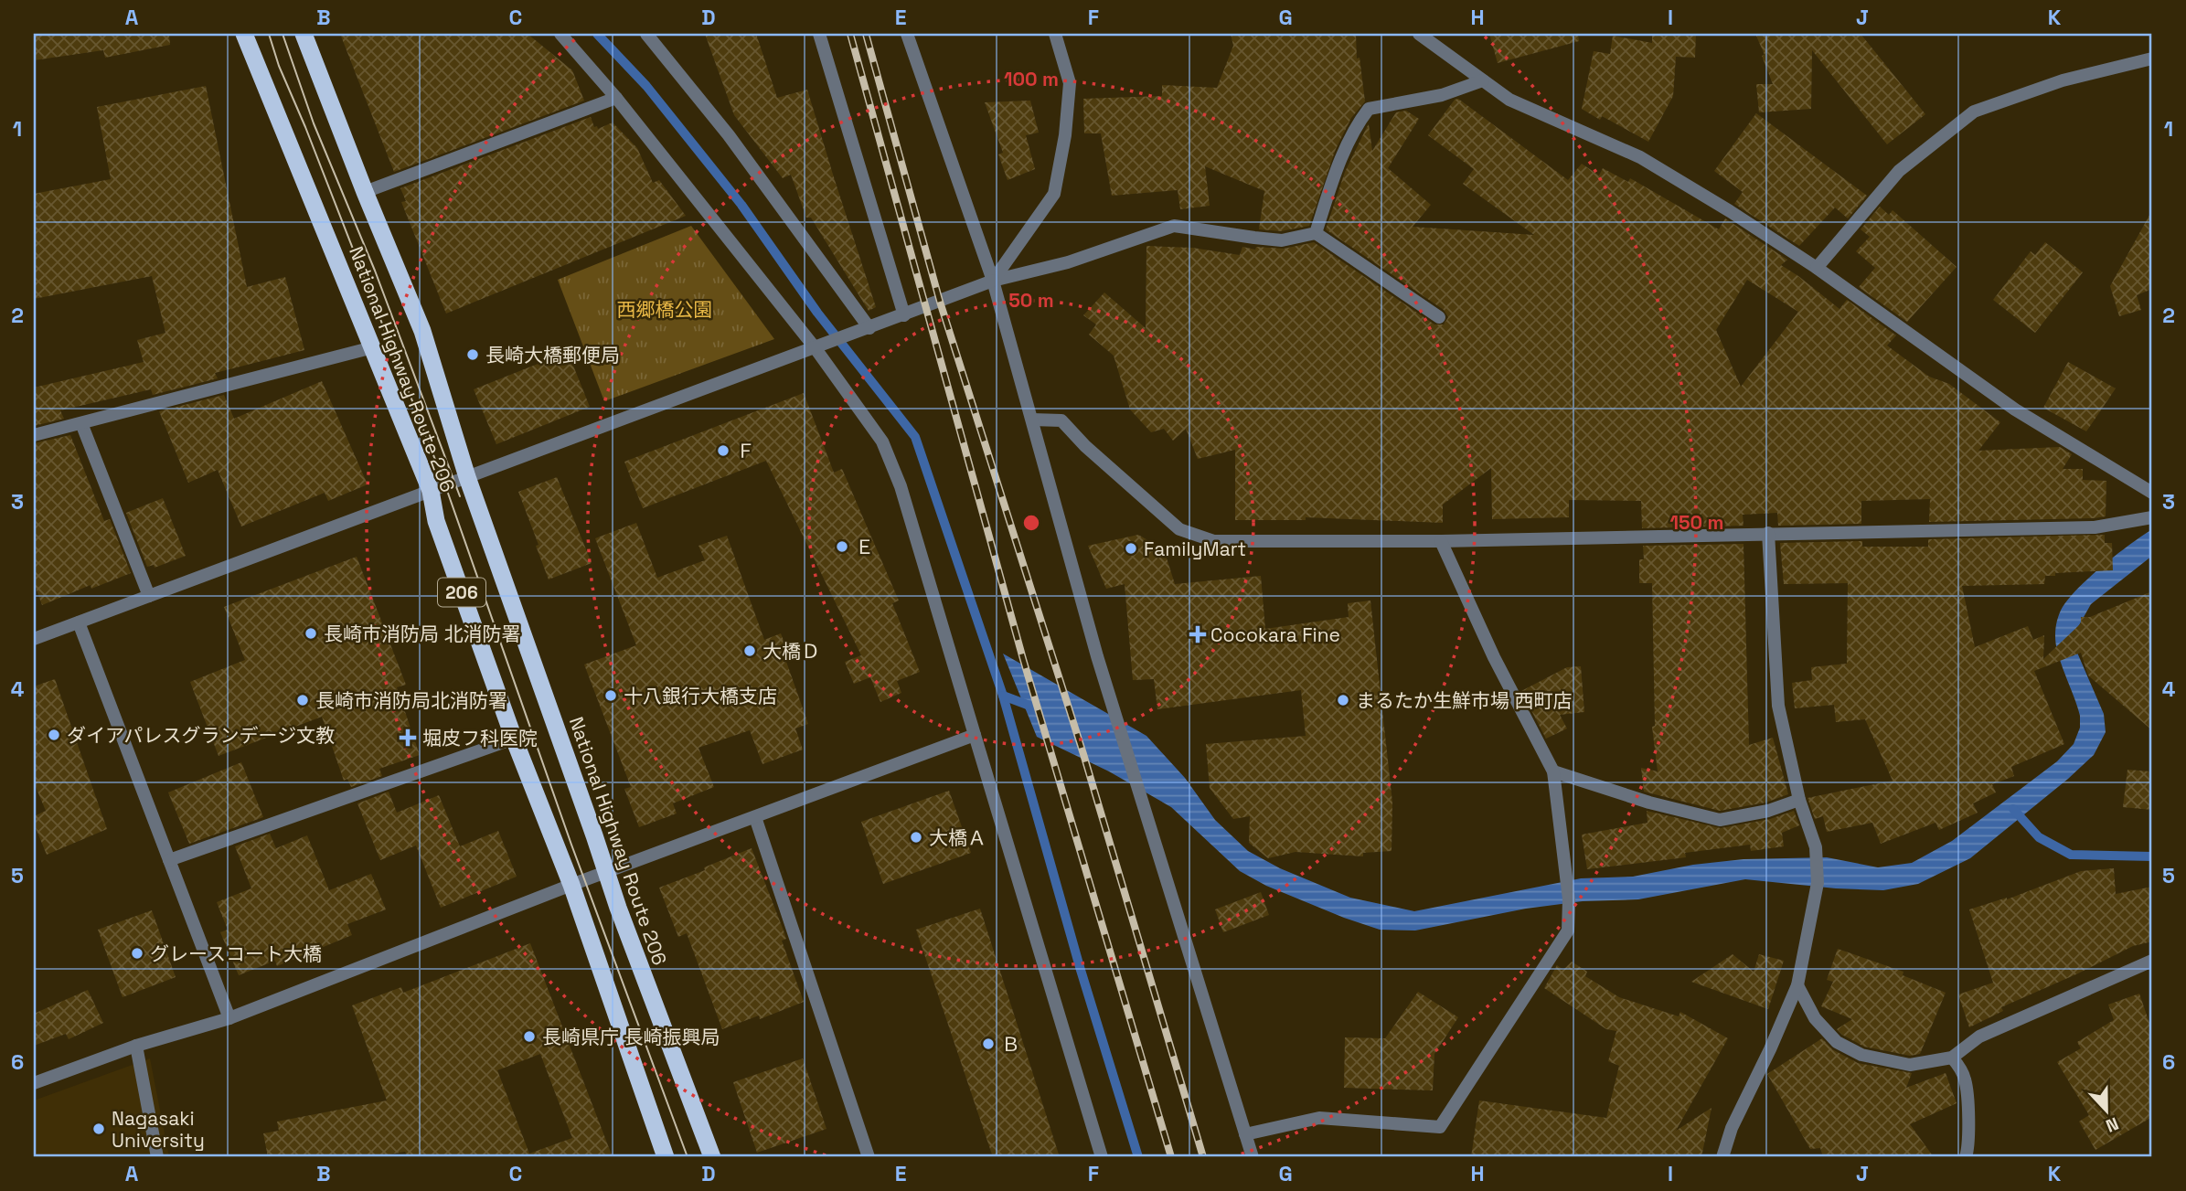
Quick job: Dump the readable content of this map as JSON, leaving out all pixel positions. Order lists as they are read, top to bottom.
{
  "streets": {
    "highway": ["National Highway Route 206", "206"]
  },
  "parks": ["西郷橋公園"],
  "places": {
    "other": [
      "長崎大橋郵便局",
      "Ｆ",
      "Ｅ",
      "FamilyMart",
      "長崎市消防局 北消防署",
      "大橋Ｄ",
      "十八銀行大橋支店",
      "長崎市消防局北消防署",
      "まるたか生鮮市場 西町店",
      "ダイアパレスグランデージ文教",
      "大橋Ａ",
      "グレースコート大橋",
      "長崎県庁 長崎振興局",
      "Ｂ",
      "Nagasaki University"
    ],
    "health": ["Cocokara Fine", "堀皮フ科医院"]
  },
  "north": "bottom",
  "grid": {
    "columns": [
      "A",
      "B",
      "C",
      "D",
      "E",
      "F",
      "G",
      "H",
      "I",
      "J",
      "K"
    ],
    "rows": [
      "1",
      "2",
      "3",
      "4",
      "5",
      "6"
    ]
  },
  "rings": ["100 m", "50 m", "150 m"]
}
